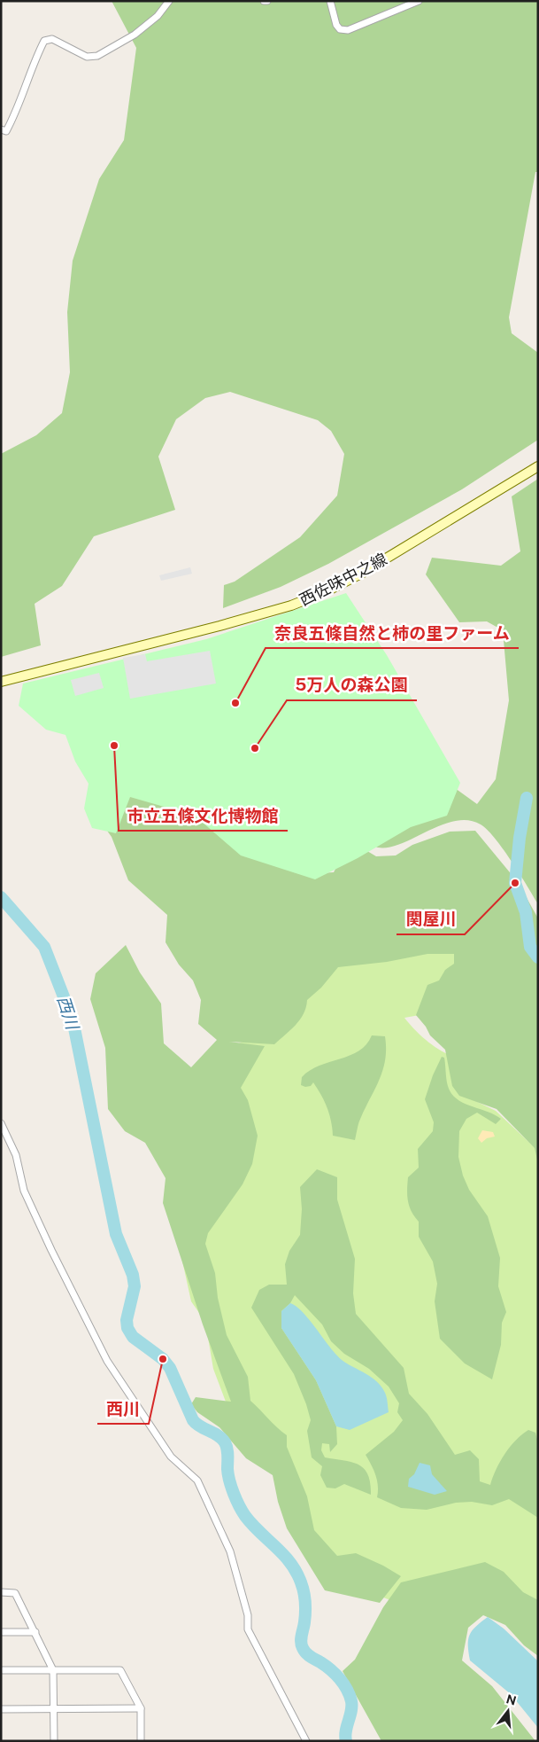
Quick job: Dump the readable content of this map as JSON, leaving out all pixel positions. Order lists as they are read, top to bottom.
{
  "streets": {
    "main road": ["西佐味中之線"]
  },
  "water": ["西川"],
  "places": [
    "奈良五條自然と柿の里ファーム",
    "市立五條文化博物館",
    "5万人の森公園",
    "関屋川",
    "西川"
  ],
  "north": "top"
}
